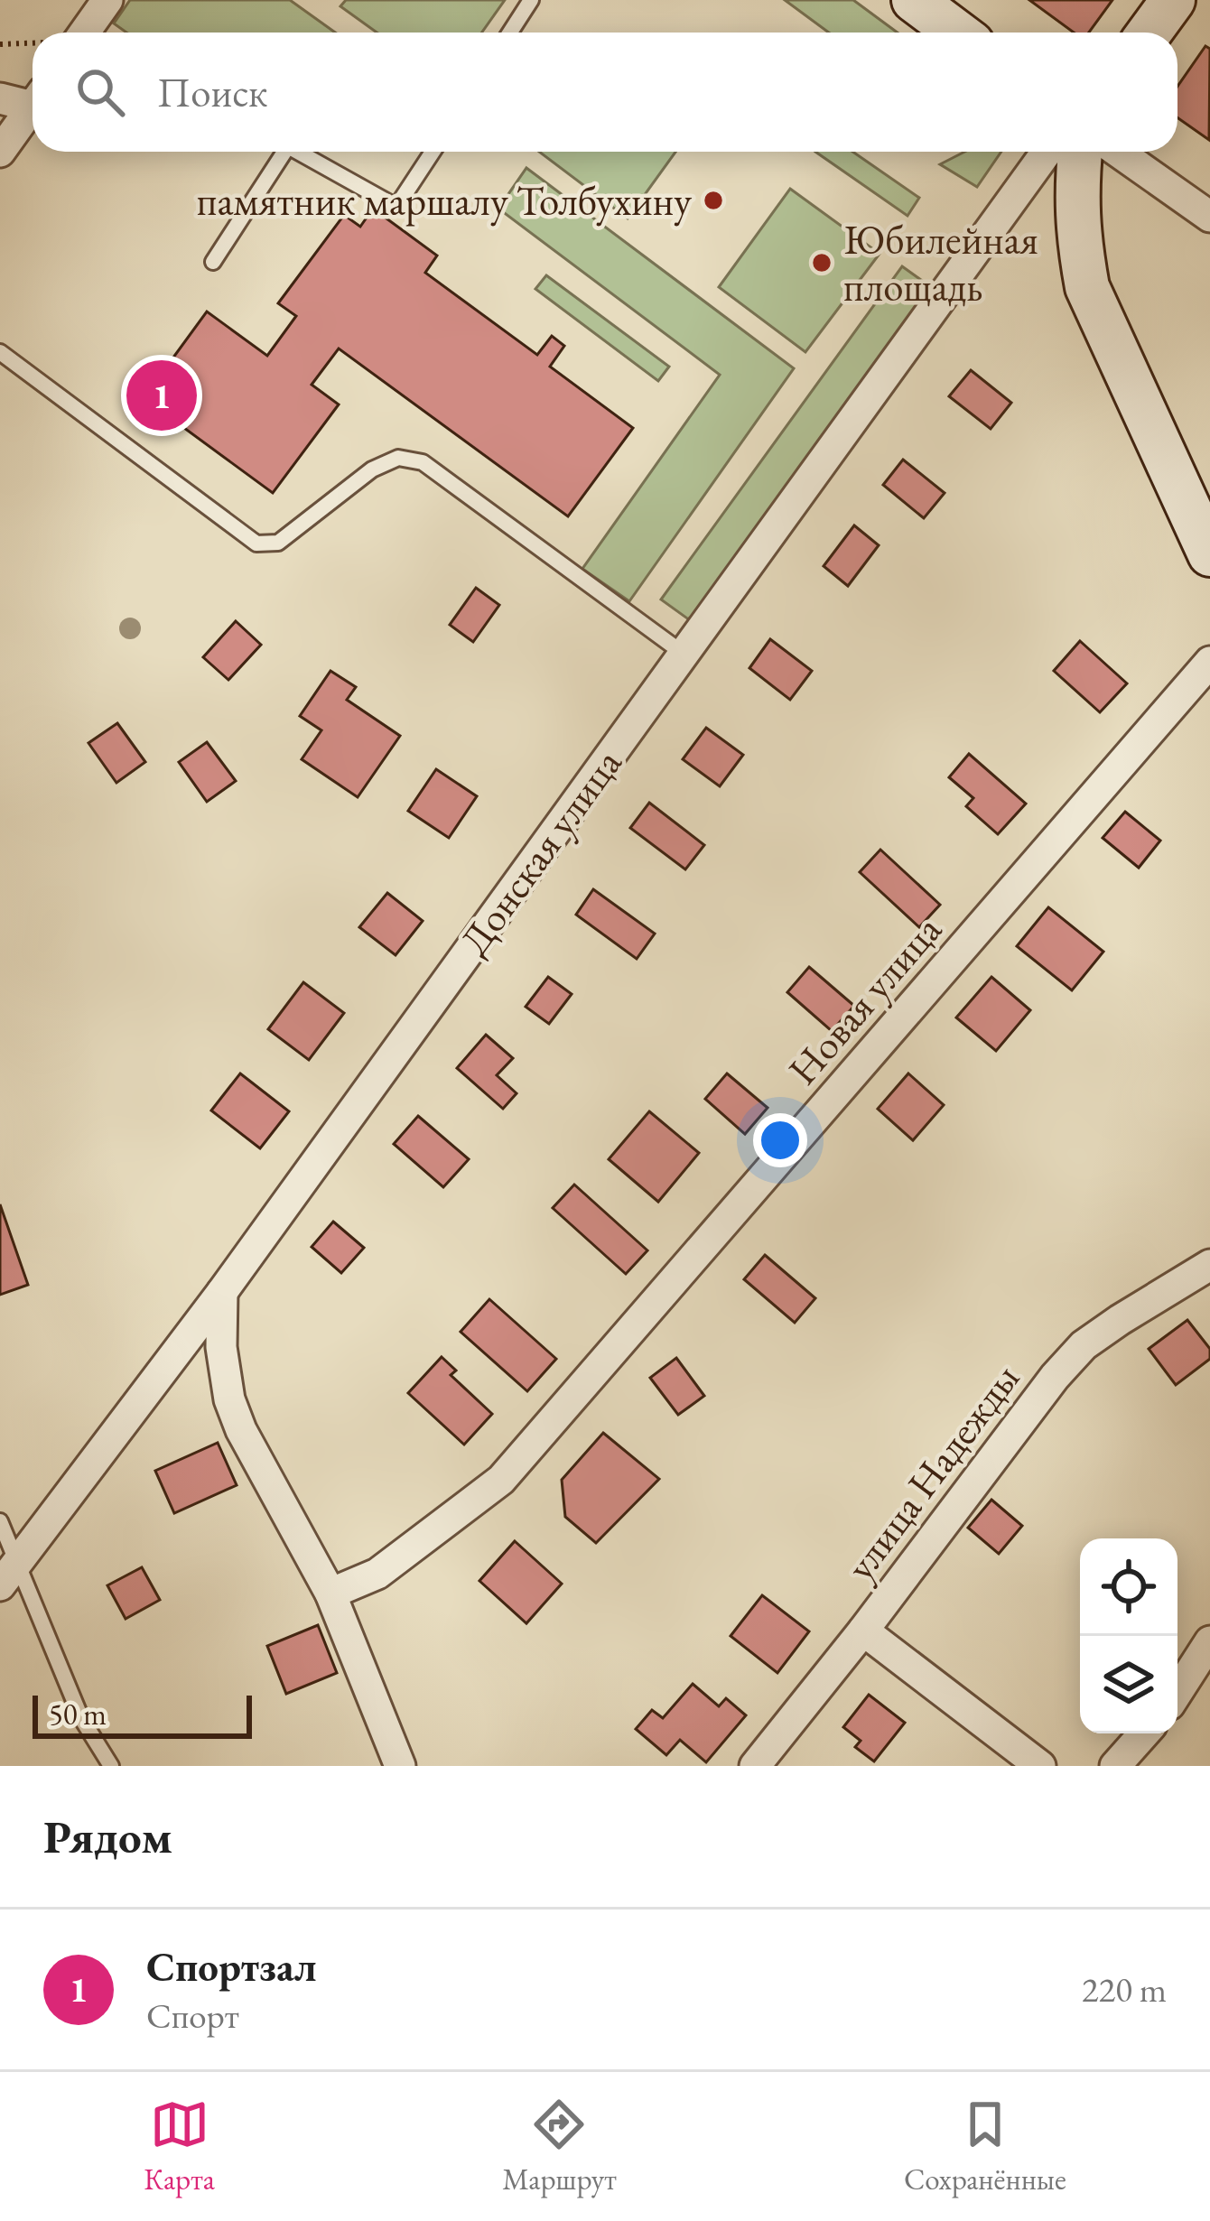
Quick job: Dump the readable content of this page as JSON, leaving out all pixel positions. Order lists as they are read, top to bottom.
{
  "streets": {
    "street": ["Донская улица", "Новая улица", "улица Надежды"]
  },
  "places": ["памятник маршалу Толбухину", "Юбилейная площадь"],
  "scale_bar": "50 m",
  "page": {
    "search": "Поиск",
    "pins": "1",
    "scale": "50 m",
    "heading": "Рядом",
    "list": [
      {
        "mark": "1",
        "name": "Спортзал",
        "note": "Спорт",
        "value": "220 m"
      }
    ],
    "nav": ["Карта", "Маршрут", "Сохранённые"]
  }
}
